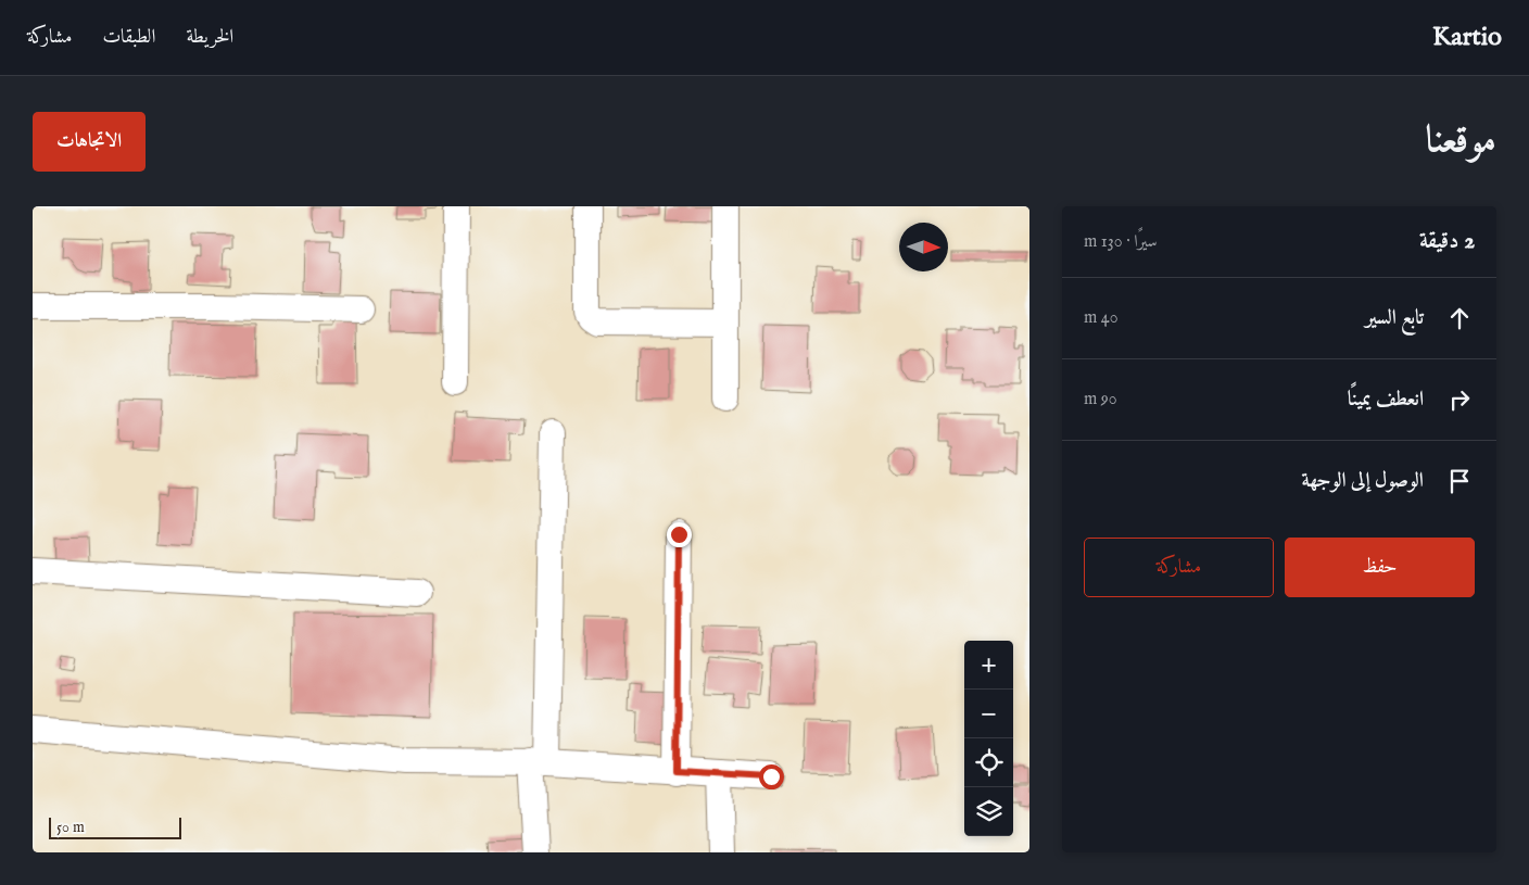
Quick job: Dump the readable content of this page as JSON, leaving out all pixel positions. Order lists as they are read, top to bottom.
{
  "scale_bar": "50 m",
  "north": "right",
  "page": {
    "header": "Kartio",
    "nav": ["الخريطة", "الطبقات", "مشاركة"],
    "title": "موقعنا",
    "buttons": [
      "الاتجاهات",
      ["حفظ", "مشاركة"]
    ],
    "heading": ["2 دقيقة", "سيرًا · 130 m"],
    "list": [
      ["تابع السير", "40 m"],
      ["انعطف يمينًا", "90 m"],
      "الوصول إلى الوجهة"
    ],
    "map_buttons": ["+", "−"],
    "scale": "50 m"
  }
}
